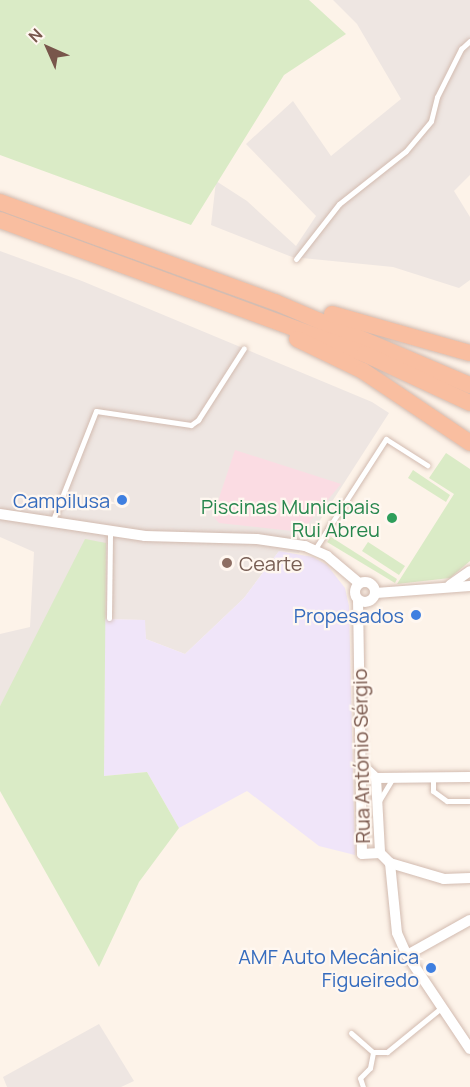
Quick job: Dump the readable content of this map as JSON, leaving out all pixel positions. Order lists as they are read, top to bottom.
{
  "streets": {
    "street": ["Rua António Sérgio"]
  },
  "places": [
    "Campilusa",
    "Piscinas Municipais Rui Abreu",
    "Cearte",
    "Propesados",
    "AMF Auto Mecânica Figueiredo"
  ],
  "north": "top left"
}
